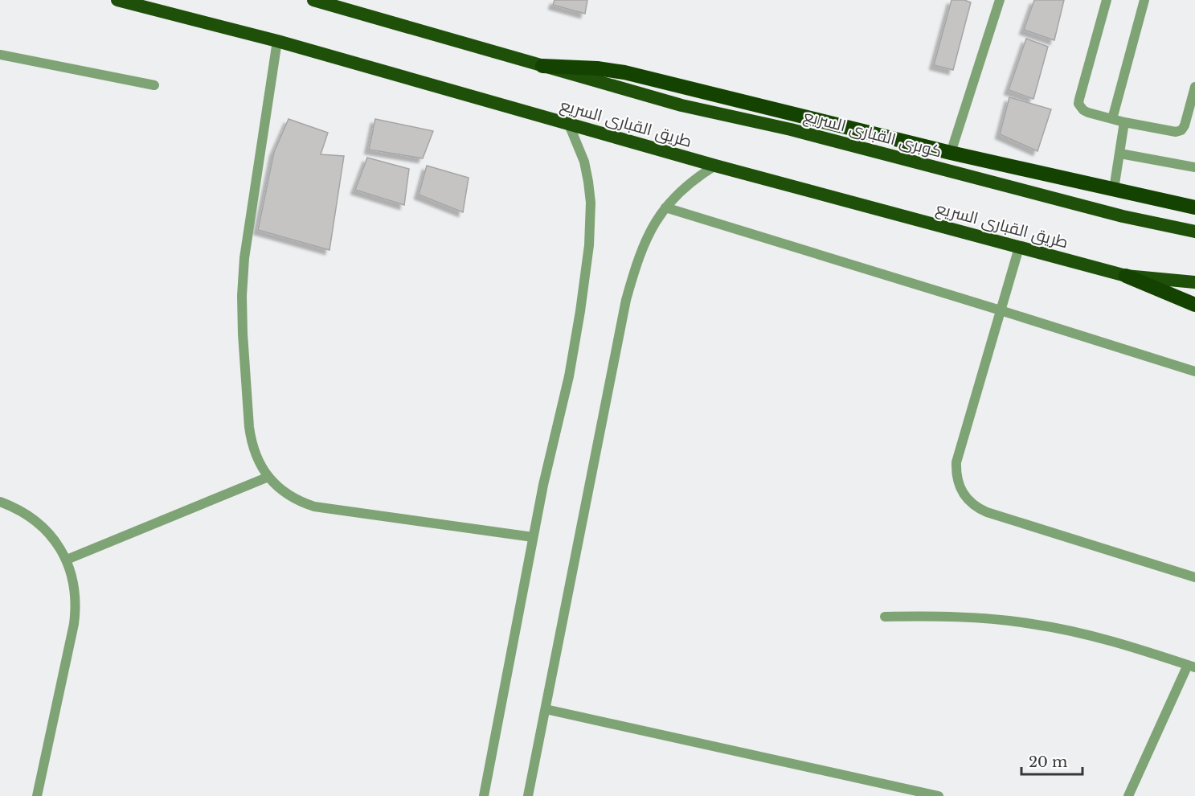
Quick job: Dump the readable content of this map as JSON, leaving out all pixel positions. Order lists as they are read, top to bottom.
{
  "streets": {
    "highway": ["طريق القبارى السريع", "كوبرى القبارى السريع"]
  },
  "scale_bar": "20 m"
}
